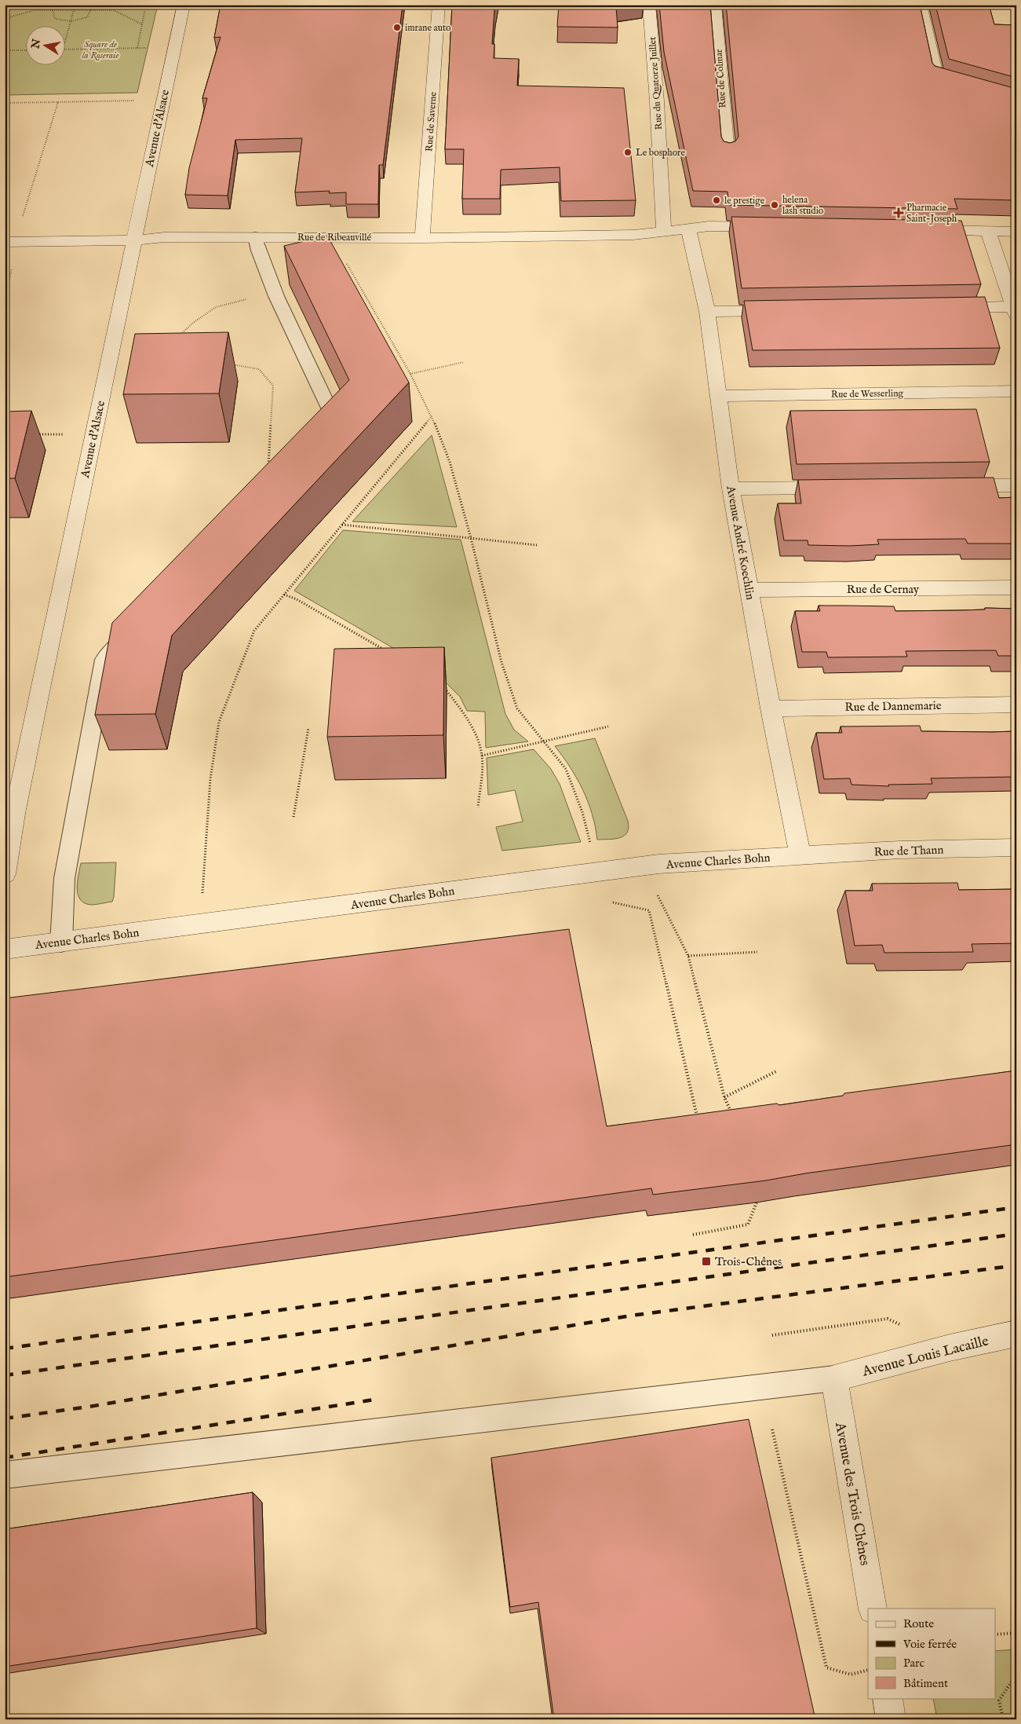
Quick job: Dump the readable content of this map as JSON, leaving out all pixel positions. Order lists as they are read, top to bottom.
{
  "streets": {
    "street": [
      "Rue de Colmar",
      "Rue du Quatorze Juillet",
      "Rue de Saverne",
      "Avenue d'Alsace",
      "Rue de Ribeauvillé",
      "Rue de Wesserling",
      "Avenue André Koechlin",
      "Rue de Cernay",
      "Rue de Dannemarie",
      "Rue de Thann",
      "Avenue Charles Bohn",
      "Avenue Louis Lacaille",
      "Avenue des Trois Chênes"
    ]
  },
  "crossings": [
    ["Rue du Quatorze Juillet", "Rue de Ribeauvillé"],
    ["Rue de Saverne", "Rue de Ribeauvillé"],
    ["Avenue d'Alsace", "Rue de Ribeauvillé"],
    ["Rue de Ribeauvillé", "Avenue André Koechlin"],
    ["Rue de Wesserling", "Avenue André Koechlin"],
    ["Avenue André Koechlin", "Rue de Cernay"],
    ["Avenue André Koechlin", "Rue de Dannemarie"],
    ["Avenue André Koechlin", "Rue de Thann"],
    ["Avenue André Koechlin", "Avenue Charles Bohn"],
    ["Rue de Thann", "Avenue Charles Bohn"],
    ["Avenue Louis Lacaille", "Avenue des Trois Chênes"]
  ],
  "parks": ["Square de la Roseraie"],
  "places": {
    "other": [
      "imrane auto",
      "Le bosphore",
      "le prestige",
      "helena lash studio"
    ],
    "health": ["Pharmacie Saint-Joseph"],
    "transit": ["Trois-Chênes"]
  },
  "legend": [
    "Route",
    "Voie ferrée",
    "Parc",
    "Bâtiment"
  ],
  "north": "left"
}
